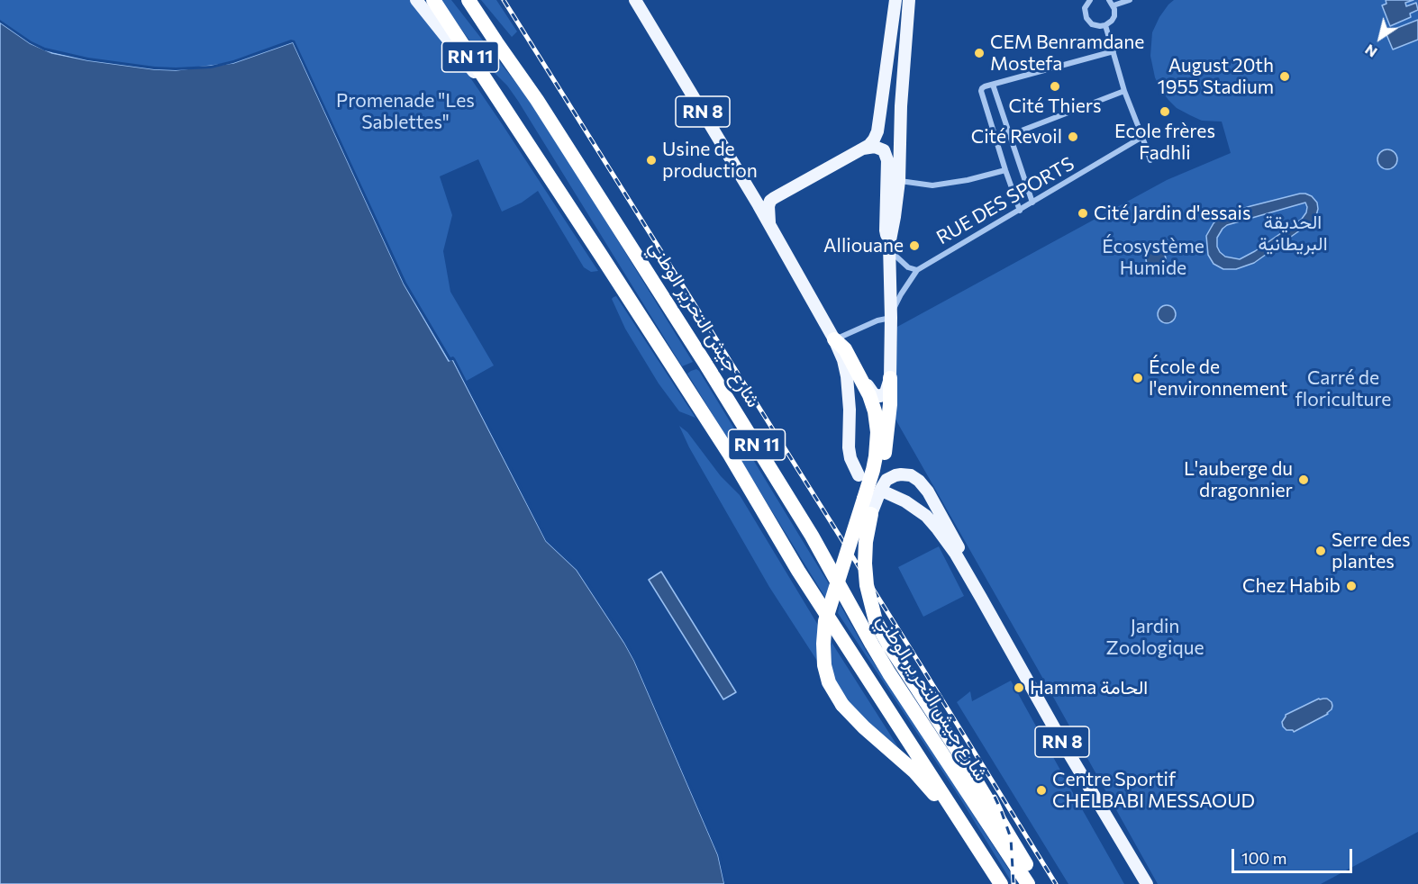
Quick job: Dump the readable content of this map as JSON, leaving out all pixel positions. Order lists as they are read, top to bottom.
{
  "streets": {
    "highway": ["RN 11", "شارع جيش التحرير الوطني"],
    "main road": ["RN 8"],
    "street": ["RUE DES SPORTS"]
  },
  "crossings": [
    ["RN 11", "شارع جيش التحرير الوطني"]
  ],
  "parks": [
    "Promenade \"Les Sablettes\"",
    "الحديقة البريطانية",
    "Écosystème Humide",
    "Carré de floriculture",
    "Jardin Zoologique"
  ],
  "places": [
    "CEM Benramdane Mostefa",
    "August 20th 1955 Stadium",
    "Cité Thiers",
    "Ecole frères Fadhli",
    "Cité Revoil",
    "Usine de production",
    "Cité Jardin d'essais",
    "Alliouane",
    "École de l'environnement",
    "L'auberge du dragonnier",
    "Serre des plantes",
    "Chez Habib",
    "Hamma الحامة",
    "Centre Sportif CHELBABI MESSAOUD"
  ],
  "scale_bar": "100 m",
  "north": "bottom left"
}
